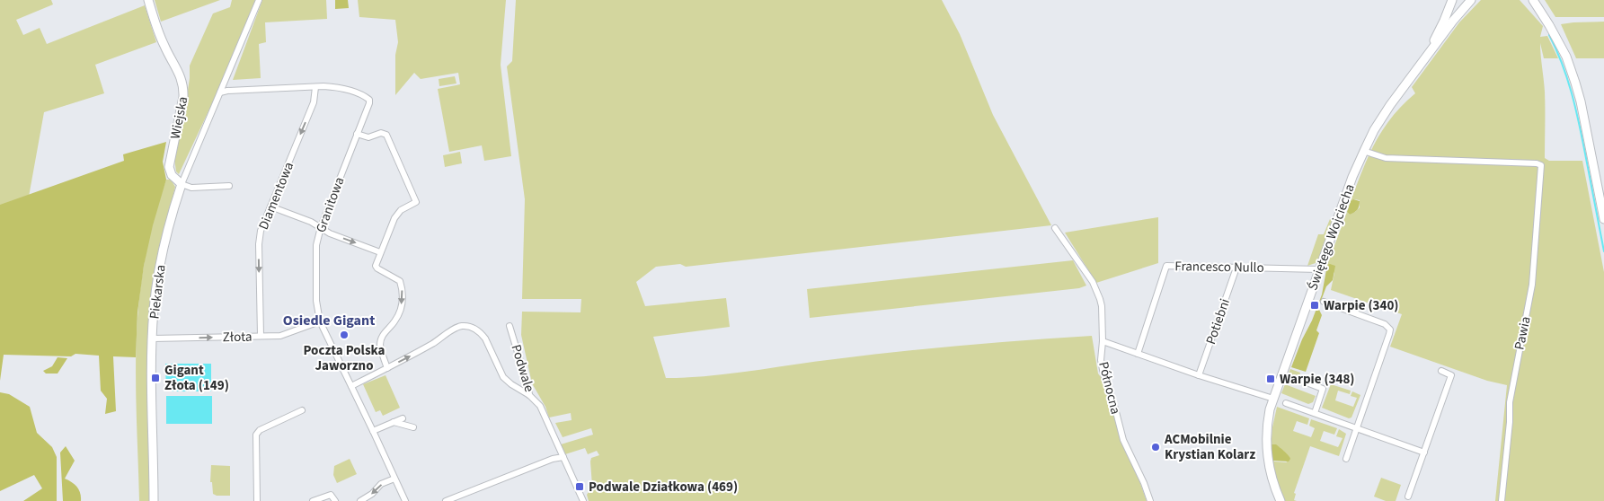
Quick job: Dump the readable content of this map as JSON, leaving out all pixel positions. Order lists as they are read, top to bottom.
{
  "streets": {
    "street": [
      "Wiejska",
      "Diamentowa",
      "Granitowa",
      "Świętego Wojciecha",
      "Francesco Nullo",
      "Piekarska",
      "Potiebni",
      "Pawia",
      "Złota",
      "Podwale",
      "Północna"
    ]
  },
  "crossings": [
    ["Wiejska", "Piekarska"],
    ["Diamentowa", "Granitowa"],
    ["Diamentowa", "Złota"],
    ["Granitowa", "Piekarska"],
    ["Granitowa", "Złota"],
    ["Świętego Wojciecha", "Francesco Nullo"],
    ["Świętego Wojciecha", "Pawia"],
    ["Francesco Nullo", "Potiebni"],
    ["Piekarska", "Złota"]
  ],
  "one_way": ["Diamentowa", "Złota"],
  "districts": ["Osiedle Gigant"],
  "places": {
    "transit": [
      "Warpie (340)",
      "Gigant Złota (149)",
      "Warpie (348)",
      "Podwale Działkowa (469)"
    ],
    "other": ["Poczta Polska Jaworzno", "ACMobilnie Krystian Kolarz"]
  }
}
